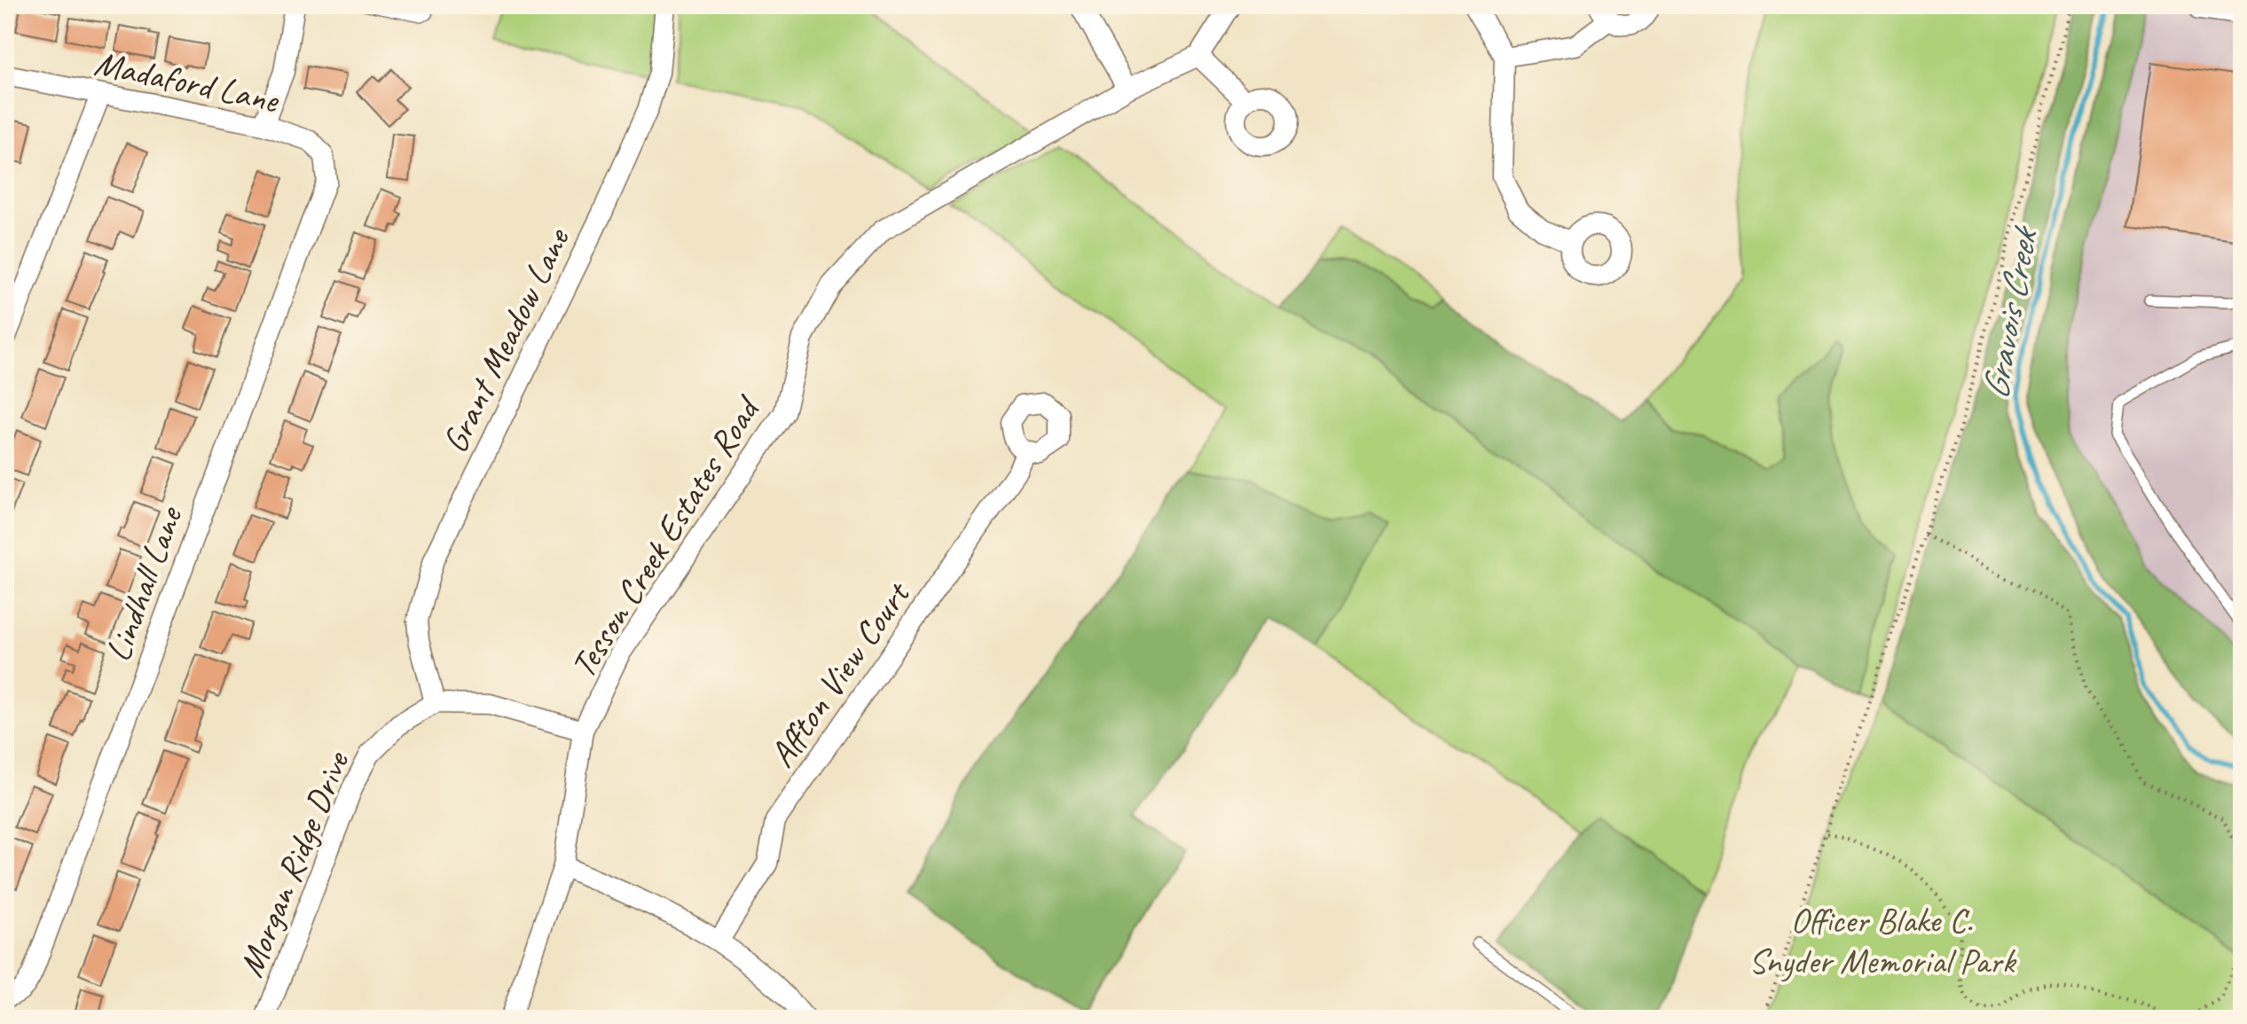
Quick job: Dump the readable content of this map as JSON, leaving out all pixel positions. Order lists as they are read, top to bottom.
{
  "streets": {
    "street": [
      "Madaford Lane",
      "Grant Meadow Lane",
      "Tesson Creek Estates Road",
      "Lindhall Lane",
      "Affton View Court",
      "Morgan Ridge Drive"
    ]
  },
  "crossings": [
    ["Madaford Lane", "Lindhall Lane"],
    ["Grant Meadow Lane", "Morgan Ridge Drive"]
  ],
  "water": ["Gravois Creek"],
  "parks": ["Officer Blake C. Snyder Memorial Park"]
}
